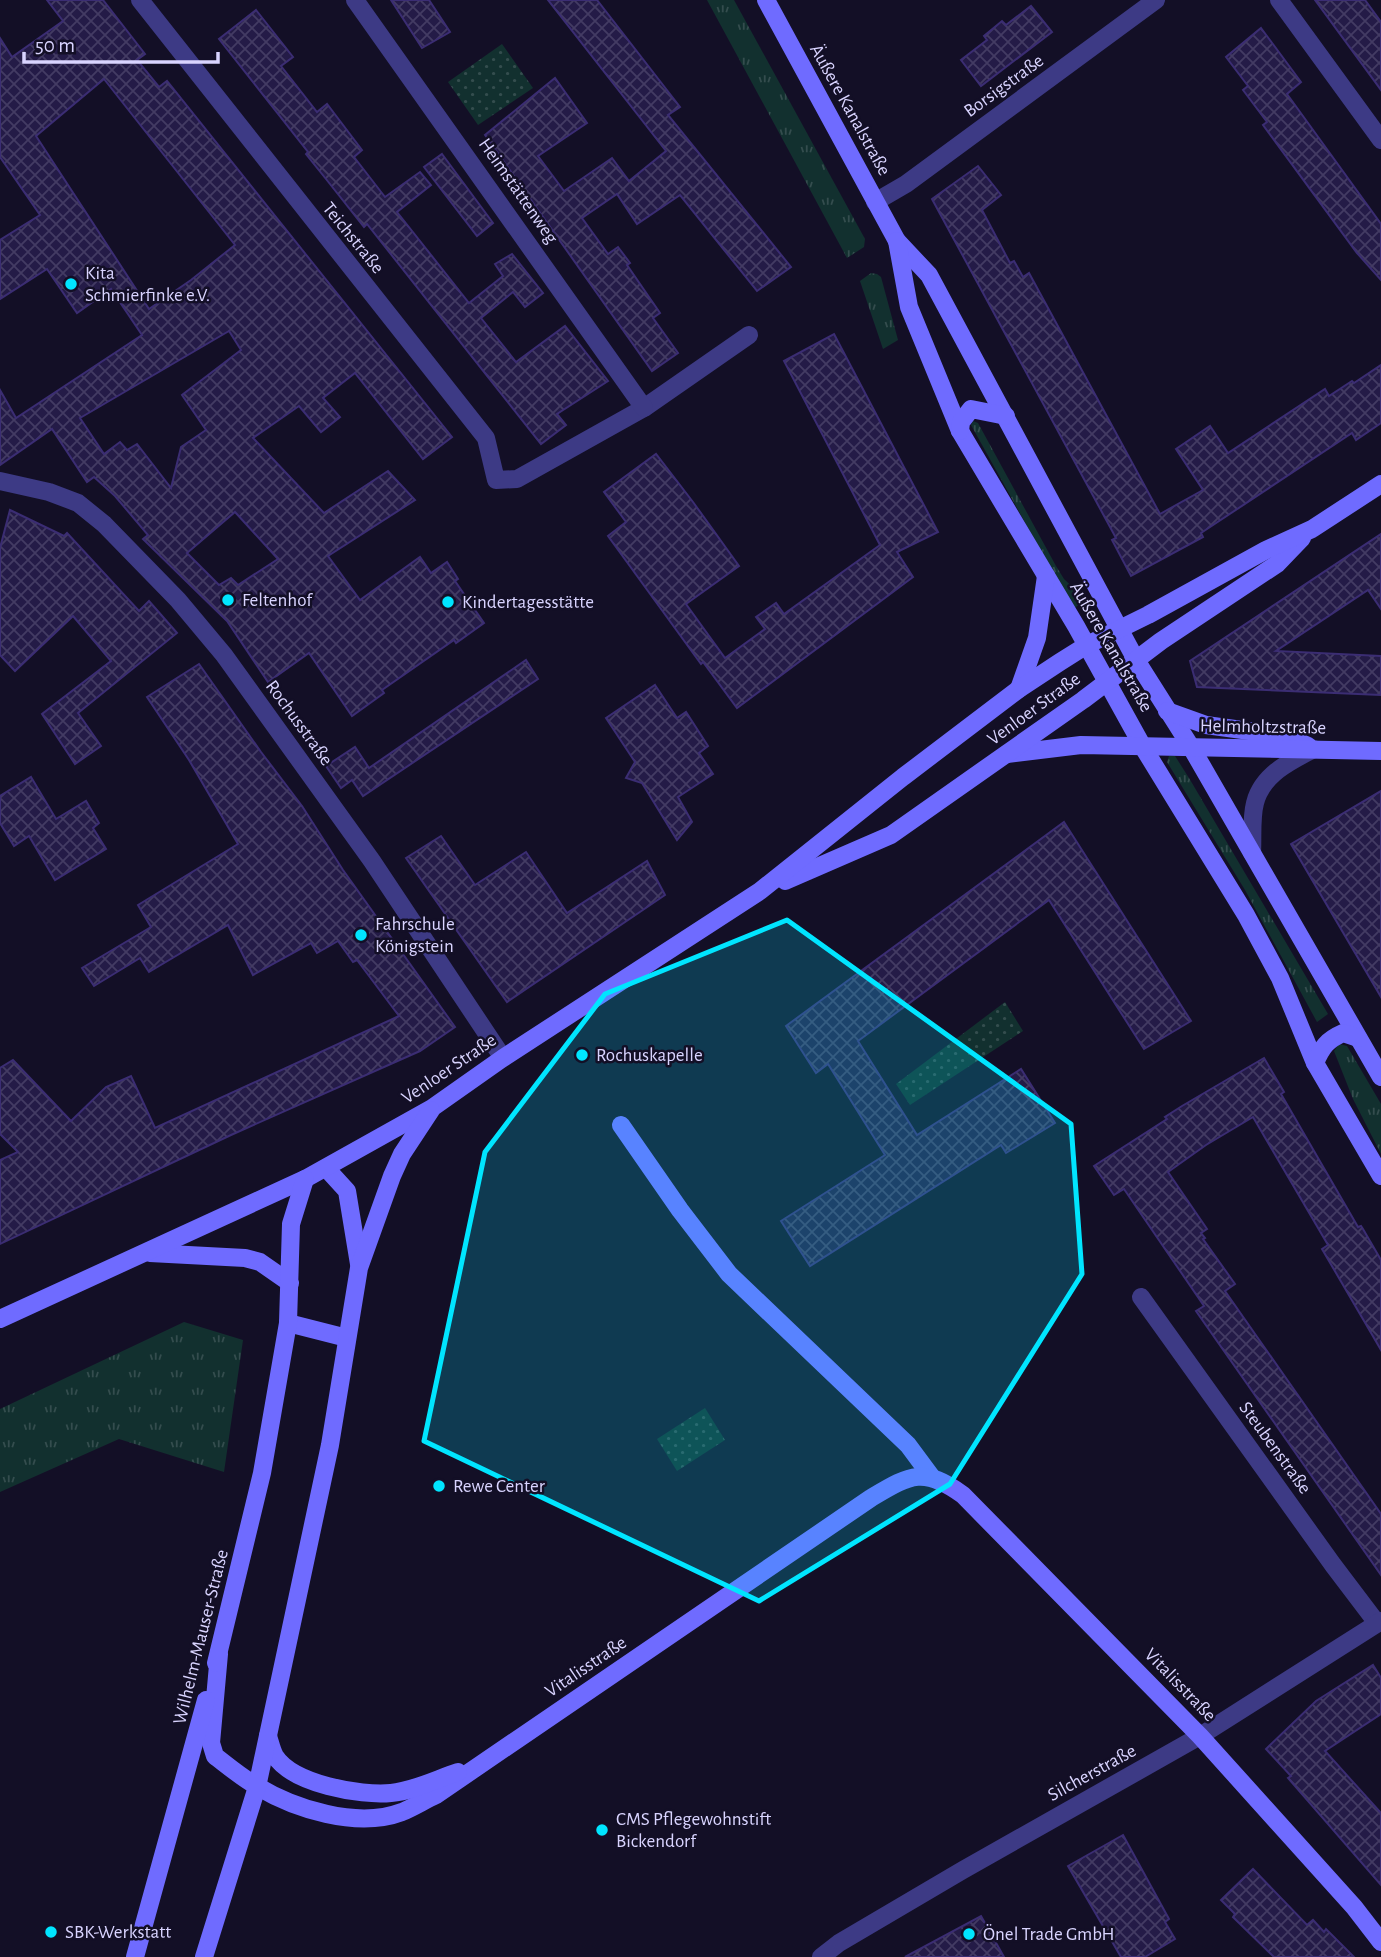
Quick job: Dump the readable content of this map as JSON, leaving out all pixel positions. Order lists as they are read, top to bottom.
{
  "streets": {
    "main road": [
      "Äußere Kanalstraße",
      "Venloer Straße",
      "Helmholtzstraße",
      "Wilhelm-Mauser-Straße",
      "Vitalisstraße"
    ],
    "street": [
      "Borsigstraße",
      "Heimstättenweg",
      "Teichstraße",
      "Rochusstraße",
      "Steubenstraße",
      "Silcherstraße"
    ]
  },
  "crossings": [
    ["Borsigstraße", "Äußere Kanalstraße"],
    ["Äußere Kanalstraße", "Venloer Straße"],
    ["Äußere Kanalstraße", "Helmholtzstraße"],
    ["Heimstättenweg", "Teichstraße"],
    ["Venloer Straße", "Rochusstraße"],
    ["Venloer Straße", "Helmholtzstraße"],
    ["Venloer Straße", "Wilhelm-Mauser-Straße"],
    ["Steubenstraße", "Silcherstraße"],
    ["Wilhelm-Mauser-Straße", "Vitalisstraße"],
    ["Vitalisstraße", "Silcherstraße"]
  ],
  "places": [
    "Kita Schmierfinke e.V.",
    "Feltenhof",
    "Kindertagesstätte",
    "Fahrschule Königstein",
    "Rochuskapelle",
    "Rewe Center",
    "CMS Pflegewohnstift Bickendorf",
    "SBK-Werkstatt",
    "Önel Trade GmbH"
  ],
  "scale_bar": "50 m"
}
